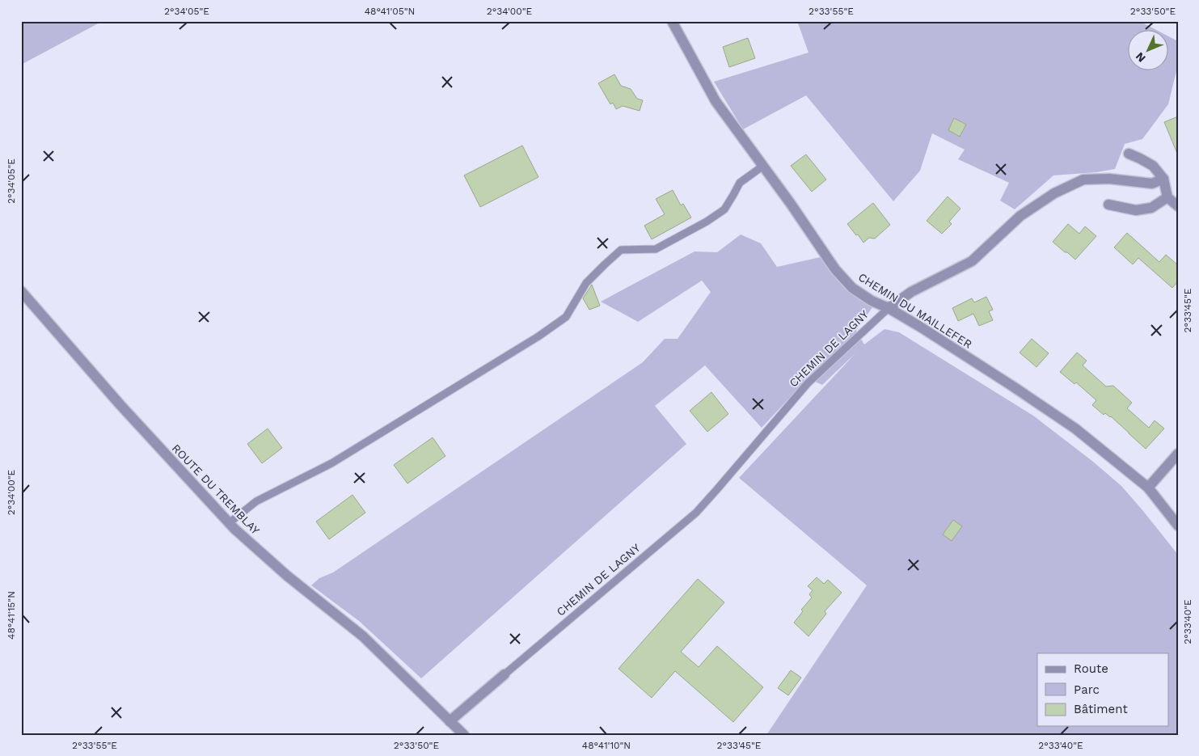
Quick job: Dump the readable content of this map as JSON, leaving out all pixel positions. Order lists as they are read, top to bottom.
{
  "streets": {
    "street": ["CHEMIN DU MAILLEFER", "CHEMIN DE LAGNY", "ROUTE DU TREMBLAY"]
  },
  "crossings": [
    ["CHEMIN DU MAILLEFER", "CHEMIN DE LAGNY"],
    ["CHEMIN DE LAGNY", "ROUTE DU TREMBLAY"]
  ],
  "legend": ["Route", "Parc", "Bâtiment"],
  "north": "bottom left",
  "coordinates": [
    "2°34'05\"E",
    "48°41'05\"N",
    "2°34'00\"E",
    "2°33'55\"E",
    "2°33'50\"E",
    "2°33'45\"E",
    "48°41'15\"N",
    "2°33'40\"E",
    "48°41'10\"N"
  ]
}
